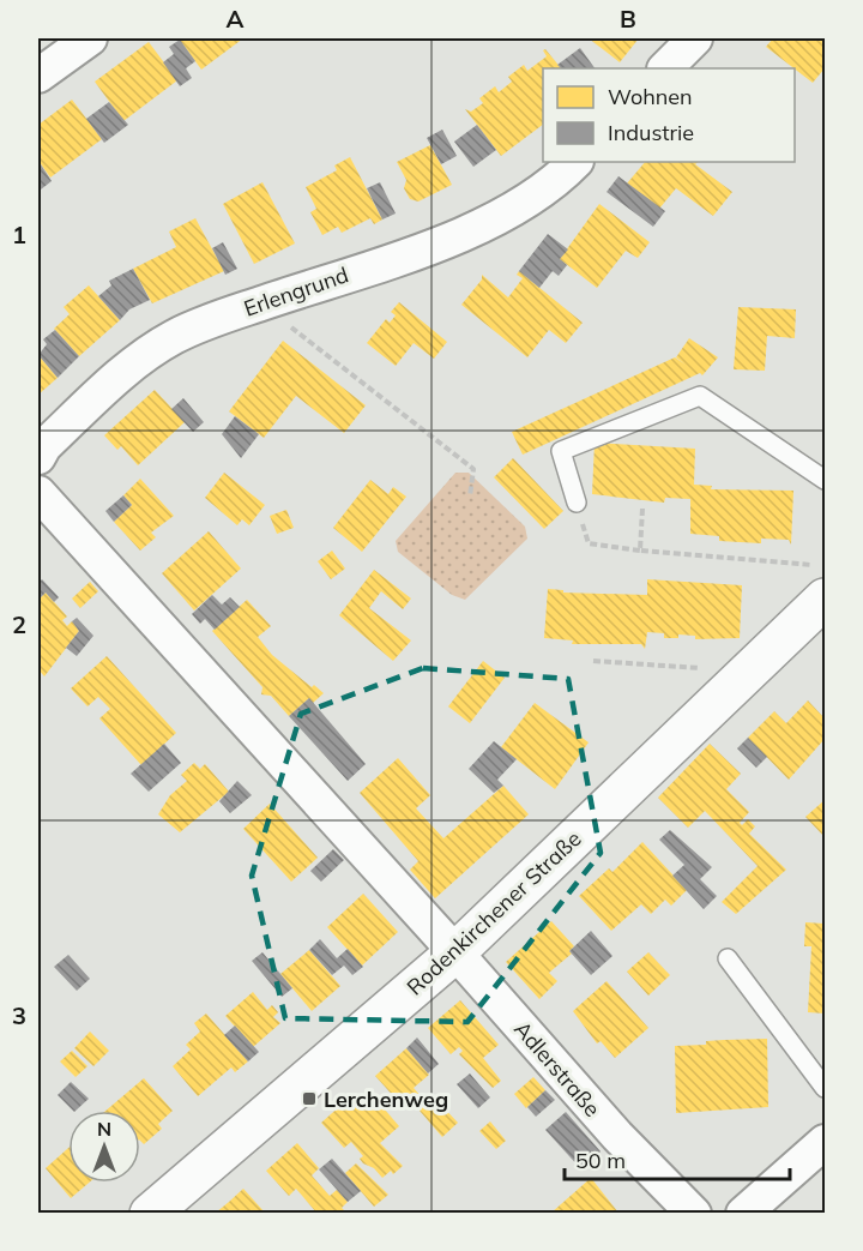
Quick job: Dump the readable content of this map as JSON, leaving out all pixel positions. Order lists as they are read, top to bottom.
{
  "streets": {
    "main road": ["Rodenkirchener Straße"],
    "street": ["Erlengrund", "Adlerstraße"]
  },
  "crossings": [
    ["Rodenkirchener Straße", "Adlerstraße"]
  ],
  "places": {
    "transit": ["Lerchenweg"]
  },
  "legend": ["Wohnen", "Industrie"],
  "scale_bar": "50 m",
  "north": "top",
  "grid": {
    "columns": ["A", "B"],
    "rows": ["1", "2", "3"]
  }
}
